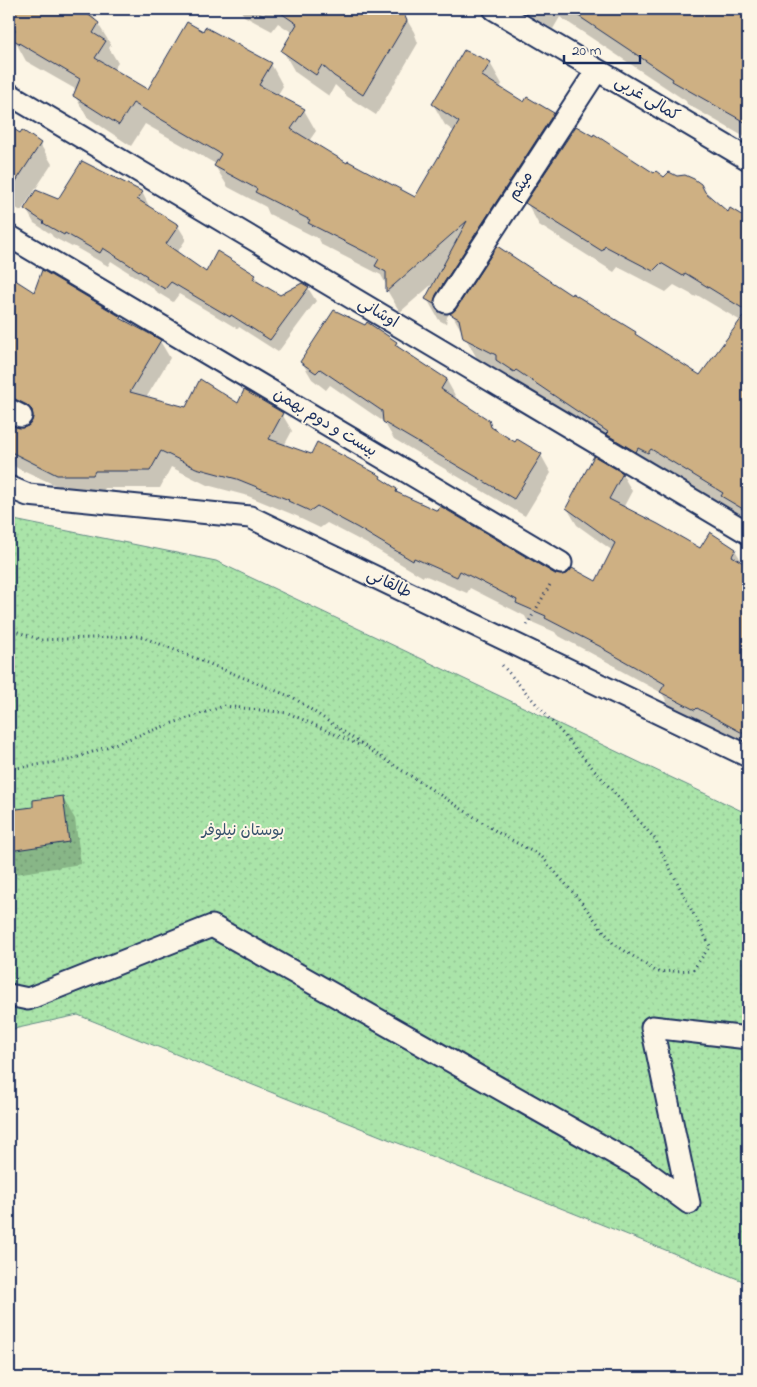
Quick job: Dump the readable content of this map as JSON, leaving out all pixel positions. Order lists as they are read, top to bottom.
{
  "streets": {
    "street": [
      "کمالی غربی",
      "میثم",
      "اوشانی",
      "بیست و دوم بهمن",
      "طالقانی"
    ]
  },
  "crossings": [
    ["کمالی غربی", "میثم"]
  ],
  "parks": ["بوستان نیلوفر"],
  "scale_bar": "20 m"
}
